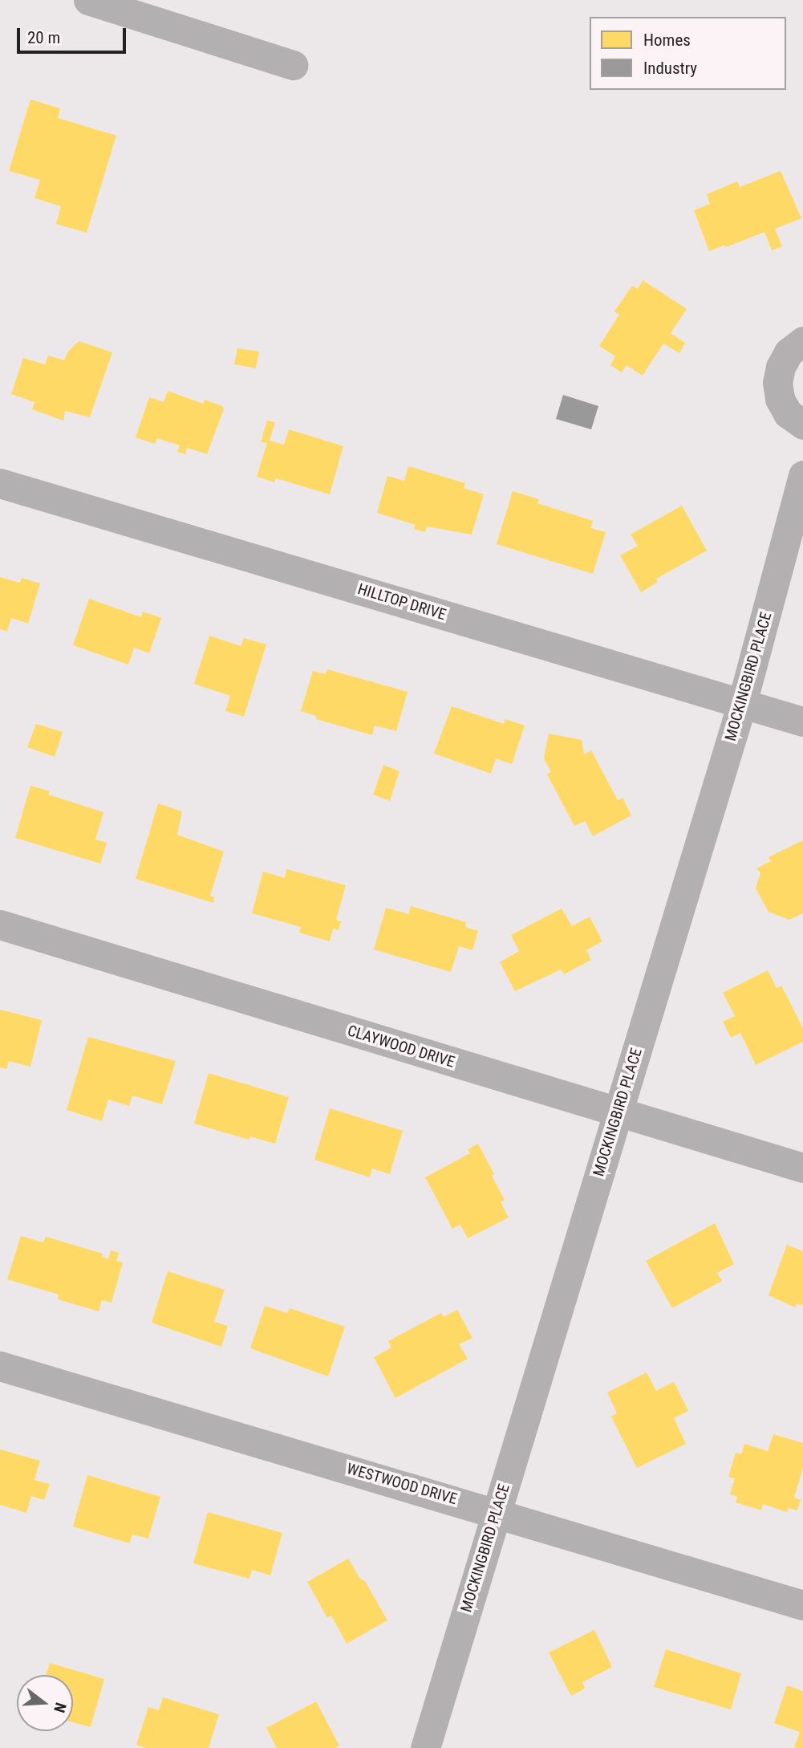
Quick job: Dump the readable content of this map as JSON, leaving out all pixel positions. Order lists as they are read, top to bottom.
{
  "streets": {
    "street": [
      "HILLTOP DRIVE",
      "MOCKINGBIRD PLACE",
      "CLAYWOOD DRIVE",
      "WESTWOOD DRIVE"
    ]
  },
  "crossings": [
    ["HILLTOP DRIVE", "MOCKINGBIRD PLACE"],
    ["MOCKINGBIRD PLACE", "CLAYWOOD DRIVE"],
    ["MOCKINGBIRD PLACE", "WESTWOOD DRIVE"]
  ],
  "legend": ["Homes", "Industry"],
  "scale_bar": "20 m",
  "north": "right"
}
